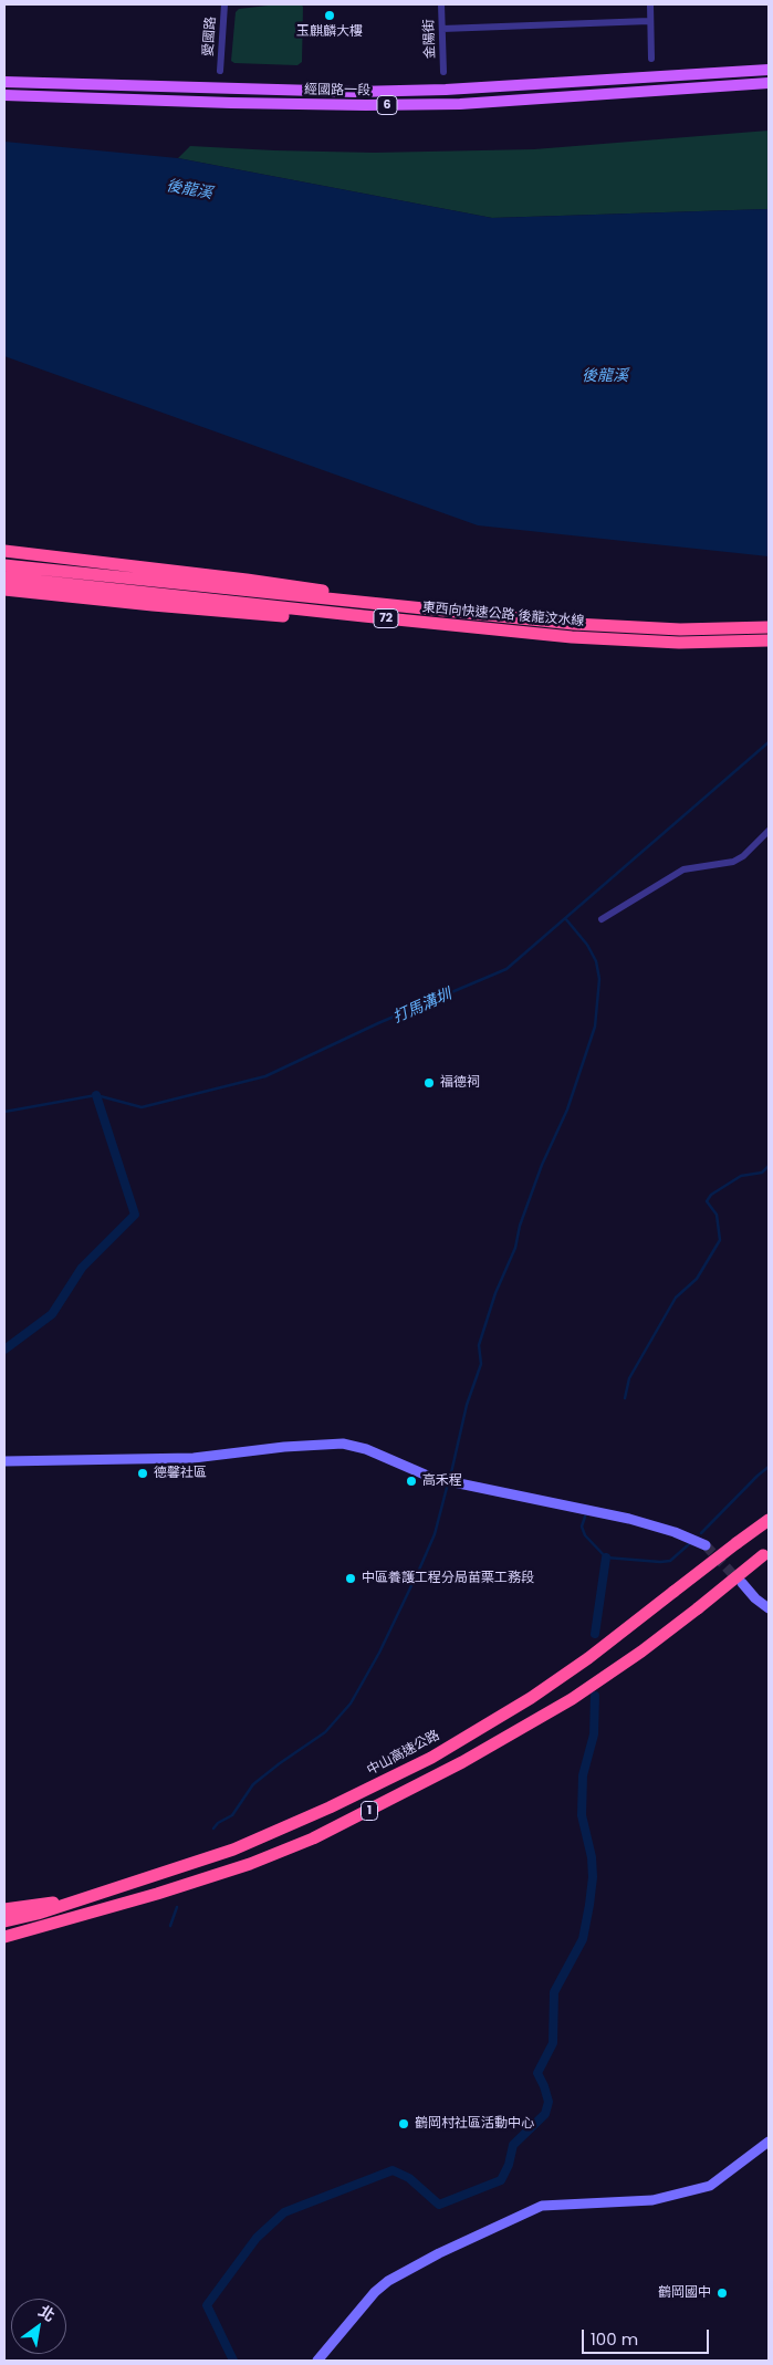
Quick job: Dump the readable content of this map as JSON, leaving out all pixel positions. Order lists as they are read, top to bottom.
{
  "streets": {
    "highway": [
      "東西向快速公路 後龍汶水線",
      "72",
      "中山高速公路",
      "1"
    ],
    "main road": ["經國路一段", "6"],
    "street": ["愛國路", "金陽街"]
  },
  "water": ["後龍溪", "打馬溝圳"],
  "places": [
    "玉麒麟大樓",
    "福德祠",
    "德馨社區",
    "高禾程",
    "中區養護工程分局苗栗工務段",
    "鶴岡村社區活動中心",
    "鶴岡國中"
  ],
  "scale_bar": "100 m",
  "north": "top right"
}
